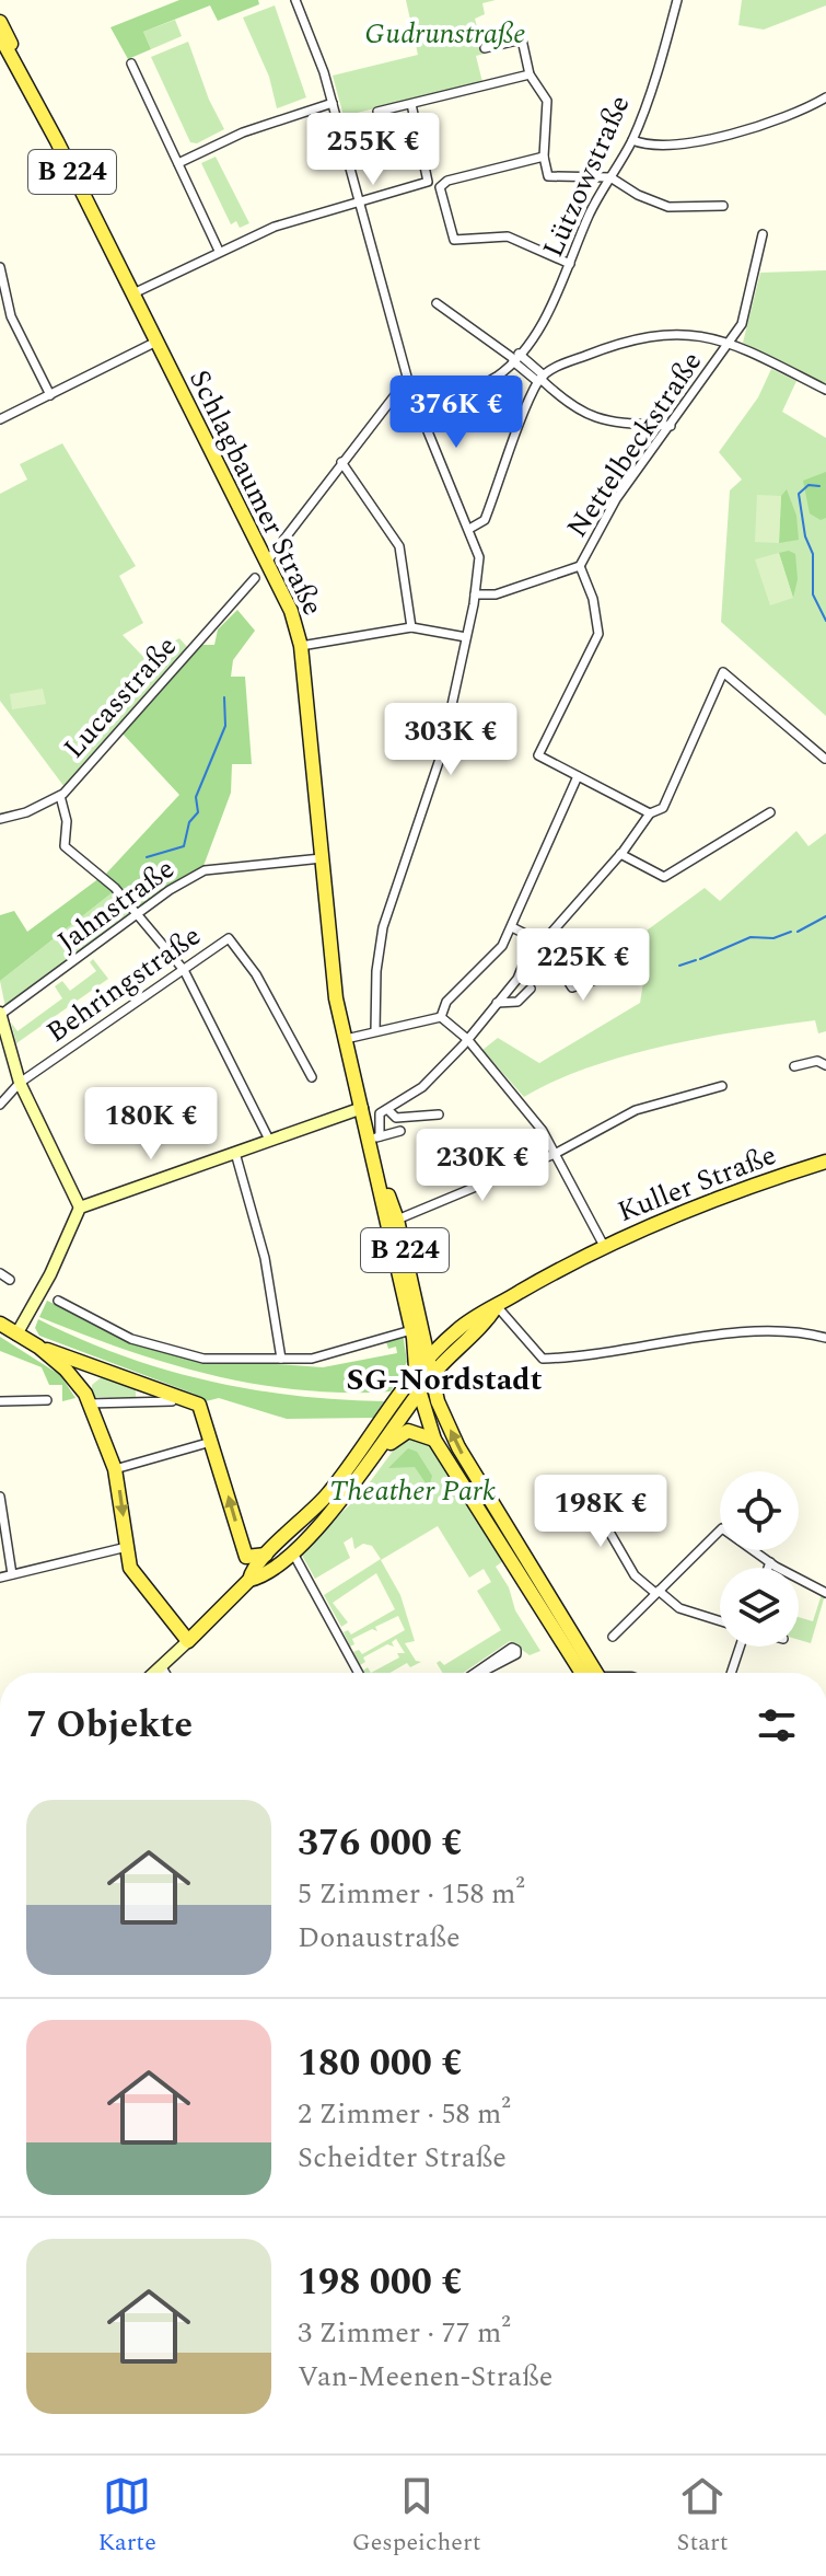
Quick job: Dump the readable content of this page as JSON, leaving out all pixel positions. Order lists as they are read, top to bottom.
{
  "streets": {
    "main road": ["B 224", "Schlagbaumer Straße", "Kuller Straße"],
    "street": [
      "Lützowstraße",
      "Nettelbeckstraße",
      "Lucasstraße",
      "Jahnstraße",
      "Behringstraße"
    ]
  },
  "crossings": [
    ["B 224", "Schlagbaumer Straße"],
    ["B 224", "Kuller Straße"],
    ["Schlagbaumer Straße", "Jahnstraße"],
    ["Schlagbaumer Straße", "Kuller Straße"]
  ],
  "districts": ["SG-Nordstadt"],
  "parks": ["Gudrunstraße", "Theather Park"],
  "page": {
    "price": [
      "255K €",
      "376K €",
      "303K €",
      "225K €",
      "180K €",
      "230K €",
      "198K €"
    ],
    "heading": "7 Objekte",
    "list": [
      {
        "name": "376 000 €",
        "note": "5 Zimmer · 158 m² · Donaustraße"
      },
      {
        "name": "180 000 €",
        "note": "2 Zimmer · 58 m² · Scheidter Straße"
      },
      {
        "name": "198 000 €",
        "note": "3 Zimmer · 77 m² · Van-Meenen-Straße"
      }
    ],
    "tabs": ["Karte", "Gespeichert", "Start"]
  }
}
